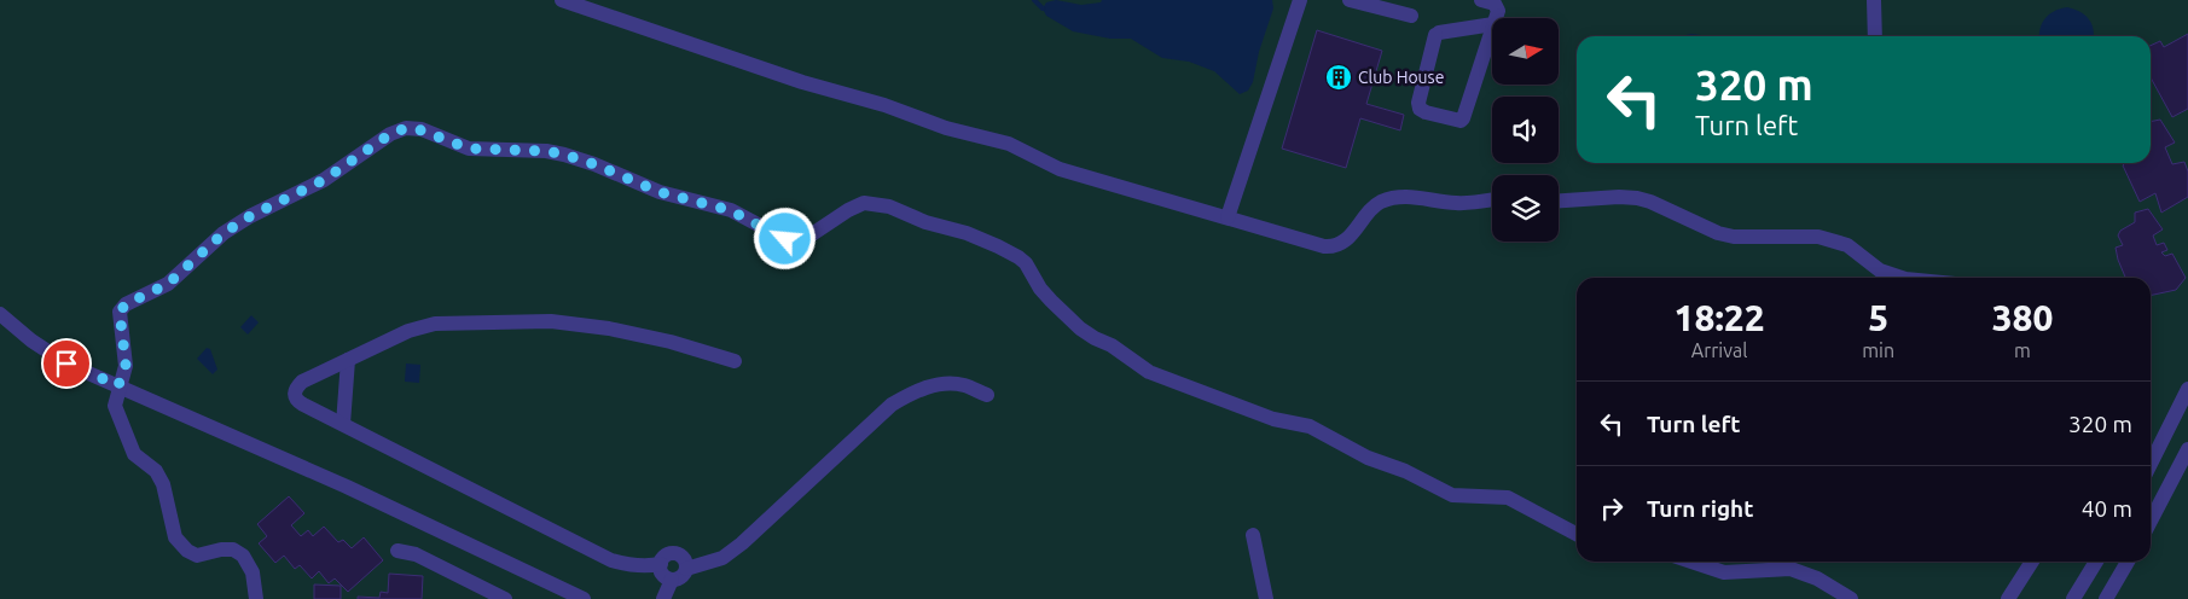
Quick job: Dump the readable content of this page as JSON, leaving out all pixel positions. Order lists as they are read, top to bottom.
{
  "places": {
    "building": ["Club House"]
  },
  "north": "right",
  "page": {
    "turn": ["320 m", "Turn left"],
    "eta": [
      "18:22",
      "Arrival",
      "5",
      "min",
      "380",
      "m"
    ],
    "list": [
      {
        "name": "Turn left",
        "value": "320 m"
      },
      {
        "name": "Turn right",
        "value": "40 m"
      }
    ]
  }
}
